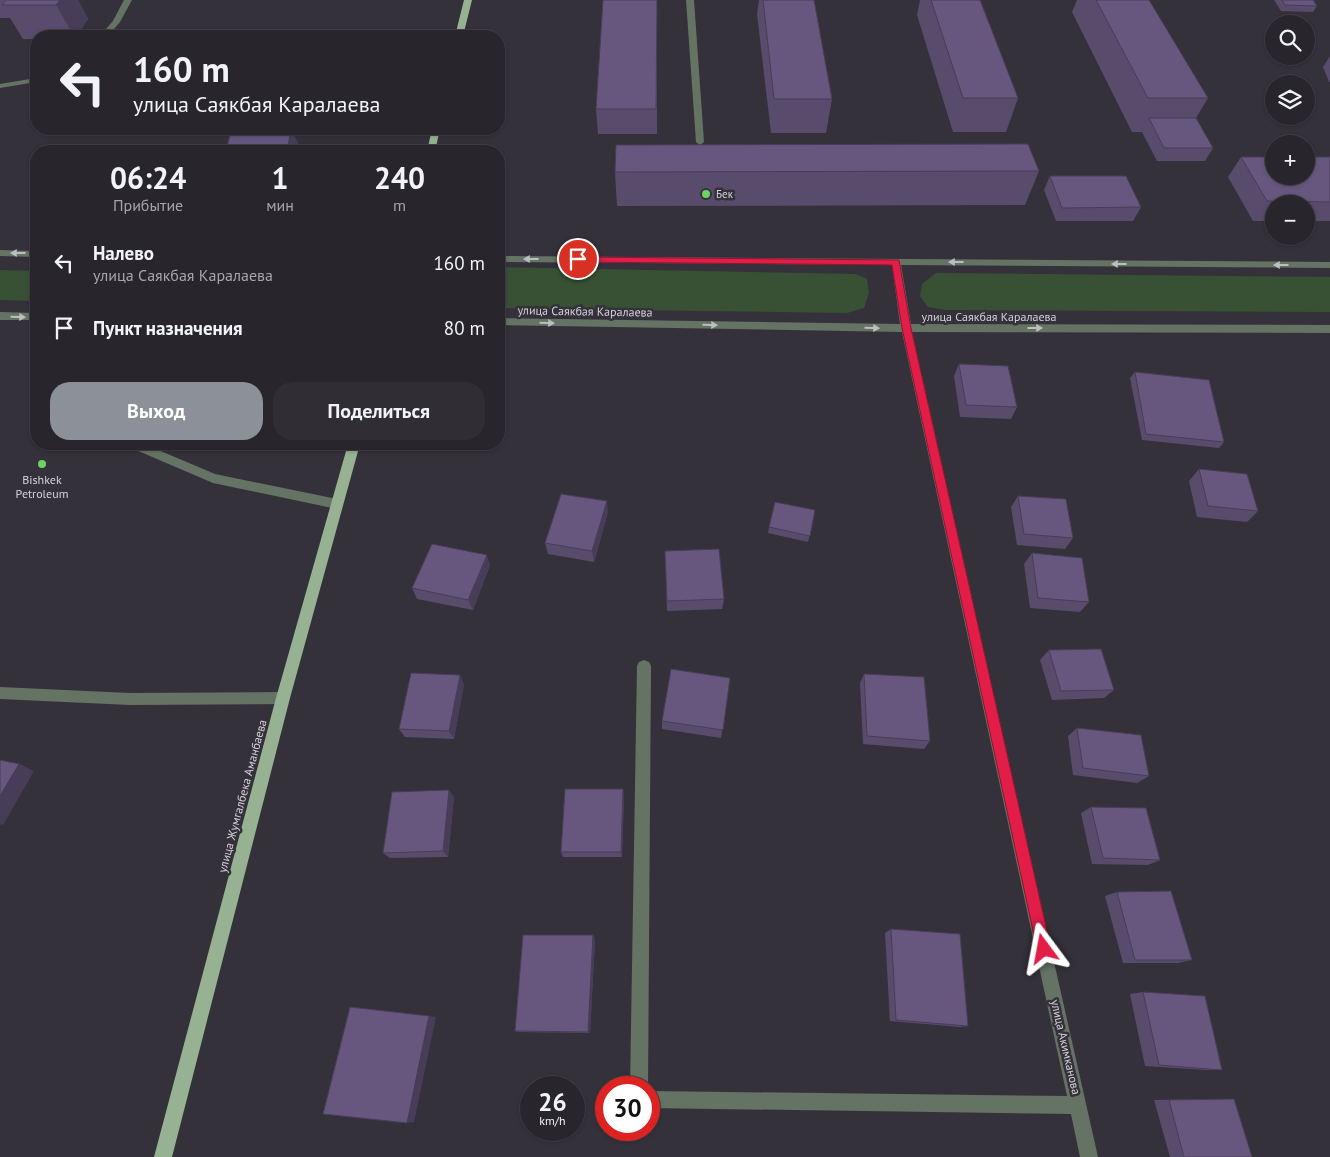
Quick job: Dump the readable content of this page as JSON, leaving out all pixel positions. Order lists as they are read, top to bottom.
{
  "streets": {
    "main road": ["улица Жумгалбека Аманбаева"],
    "street": ["улица Саякбая Каралаева", "улица Акимканова"]
  },
  "crossings": [
    ["улица Саякбая Каралаева", "улица Акимканова"]
  ],
  "places": ["Бек", "Bishkek Petroleum"],
  "page": {
    "map_buttons": ["+", "−"],
    "turn": ["160 m", "улица Саякбая Каралаева"],
    "eta": [
      "06:24",
      "Прибытие",
      "1",
      "мин",
      "240",
      "m"
    ],
    "list": [
      {
        "name": "Налево",
        "note": "улица Саякбая Каралаева",
        "value": "160 m"
      },
      {
        "name": "Пункт назначения",
        "value": "80 m"
      }
    ],
    "buttons": ["Выход", "Поделиться"],
    "speed": "26 km/h",
    "limit": "30"
  }
}
